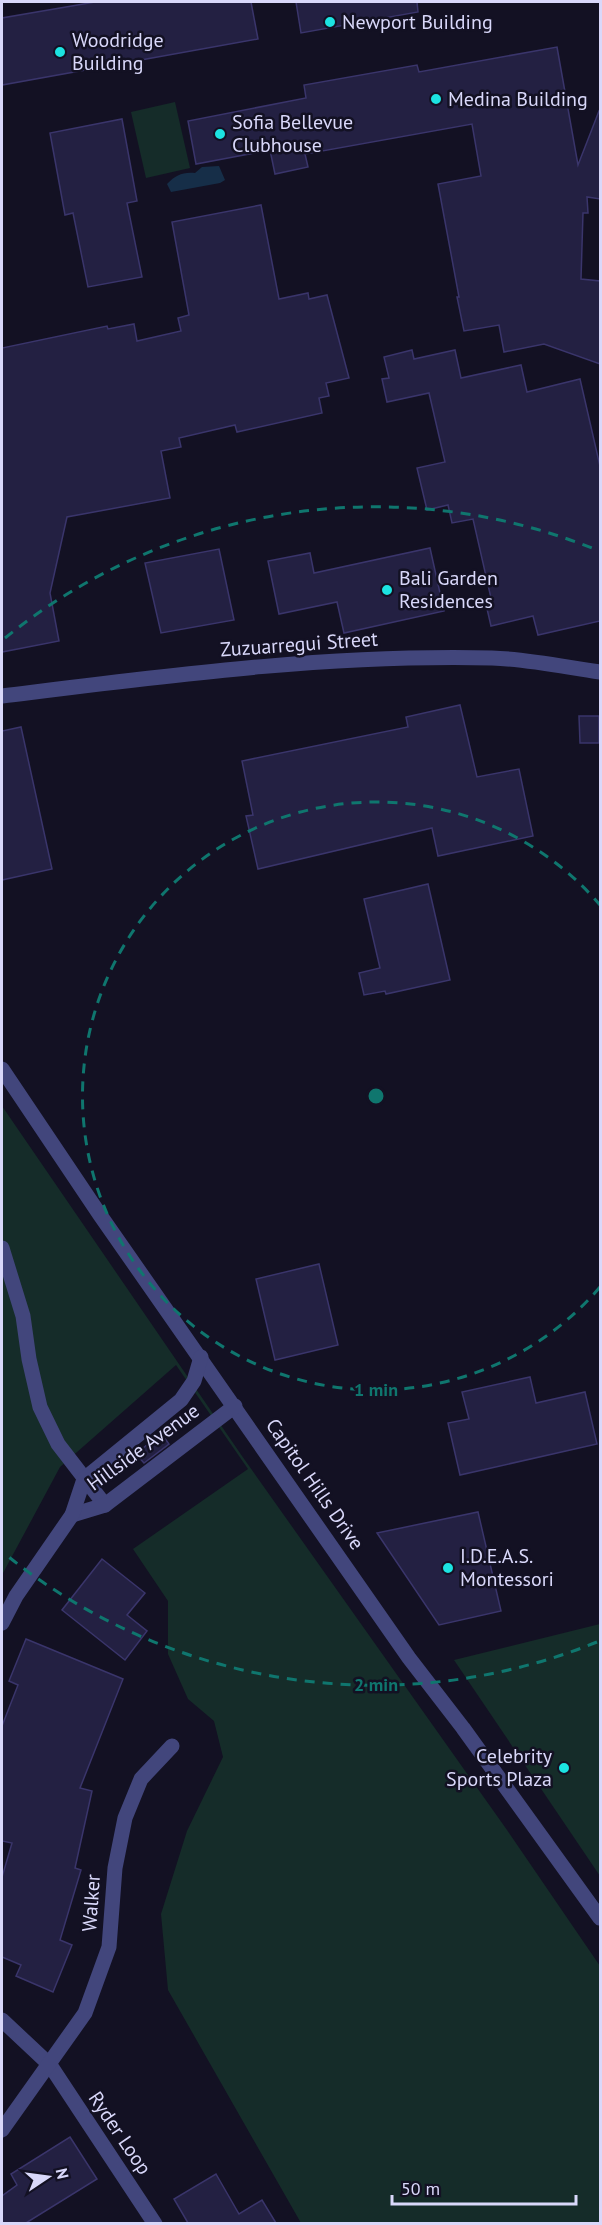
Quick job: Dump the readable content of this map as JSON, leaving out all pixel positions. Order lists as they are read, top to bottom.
{
  "streets": {
    "street": [
      "Zuzuarregui Street",
      "Hillside Avenue",
      "Capitol Hills Drive",
      "Walker",
      "Ryder Loop"
    ]
  },
  "crossings": [
    ["Hillside Avenue", "Capitol Hills Drive"],
    ["Walker", "Ryder Loop"]
  ],
  "places": [
    "Newport Building",
    "Woodridge Building",
    "Medina Building",
    "Sofia Bellevue Clubhouse",
    "Bali Garden Residences",
    "I.D.E.A.S. Montessori",
    "Celebrity Sports Plaza"
  ],
  "scale_bar": "50 m",
  "north": "right",
  "rings": ["1 min", "2 min"]
}
